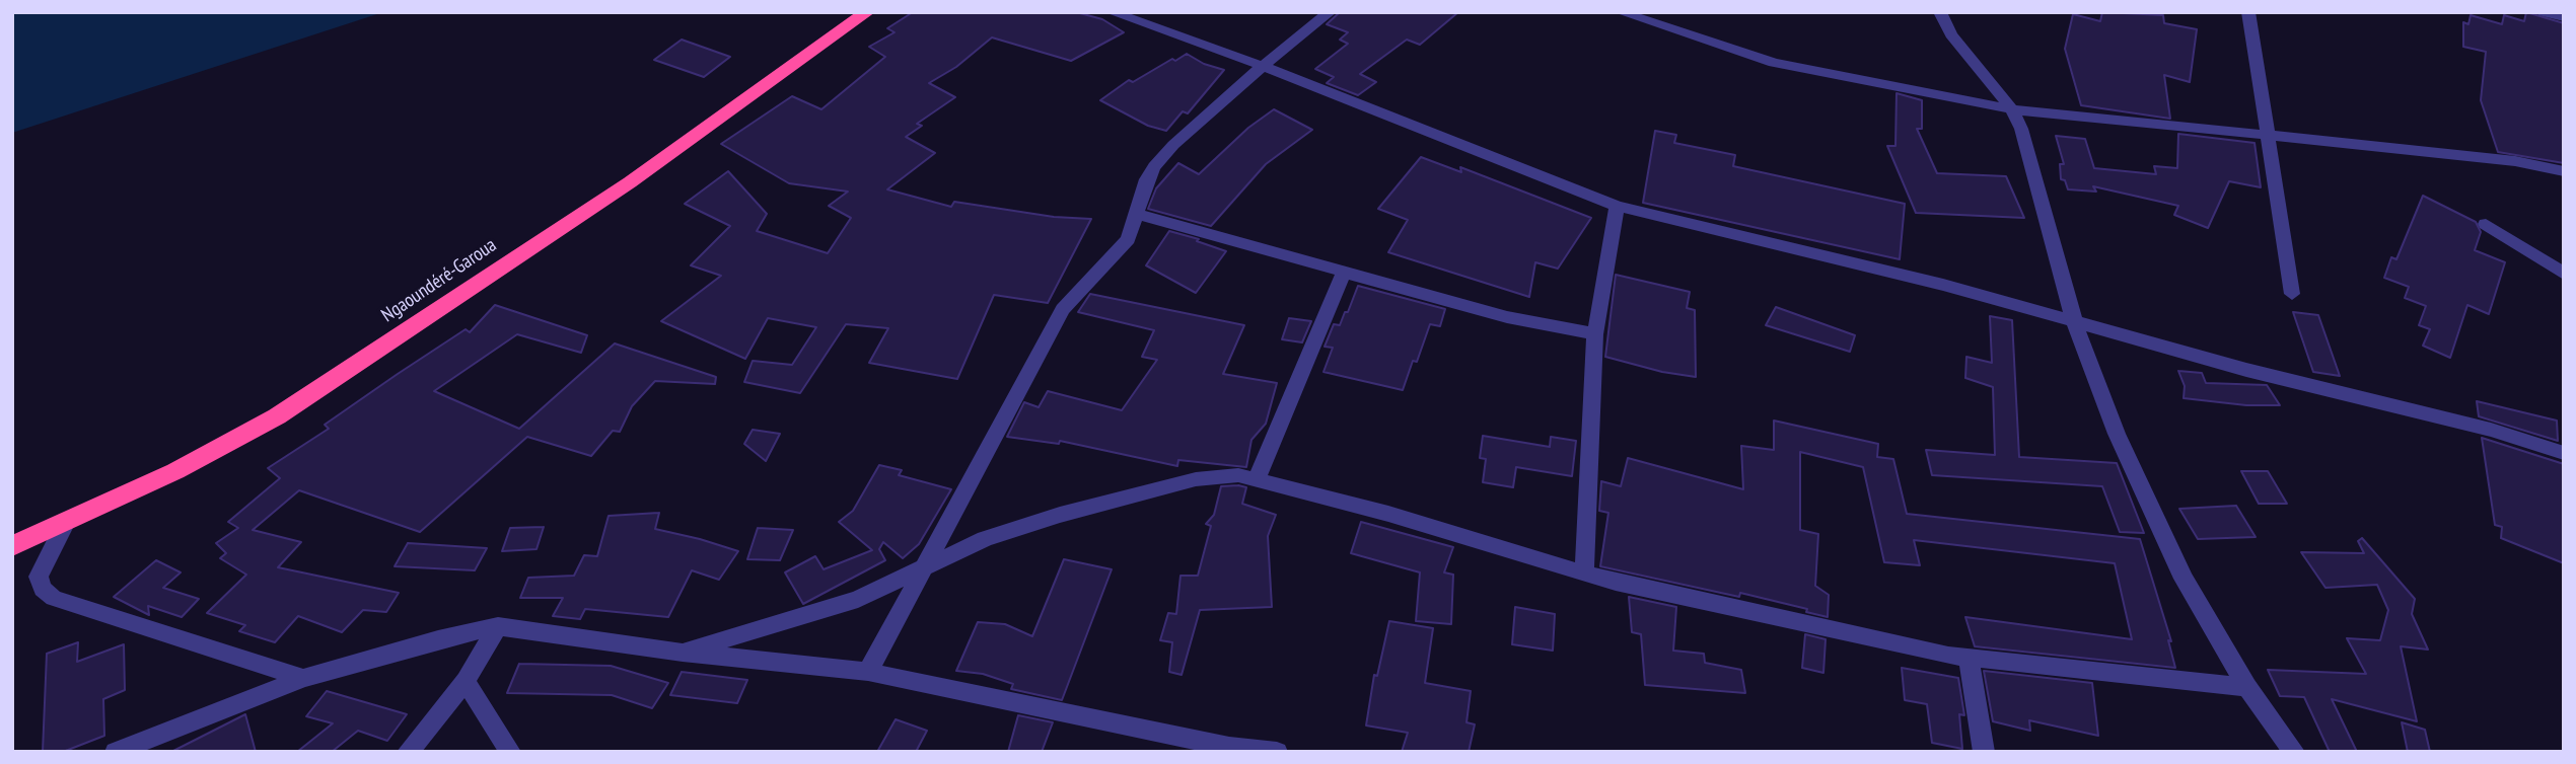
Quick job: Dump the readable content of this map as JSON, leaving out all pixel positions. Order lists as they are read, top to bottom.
{
  "streets": {
    "highway": ["Ngaoundéré-Garoua"]
  }
}
